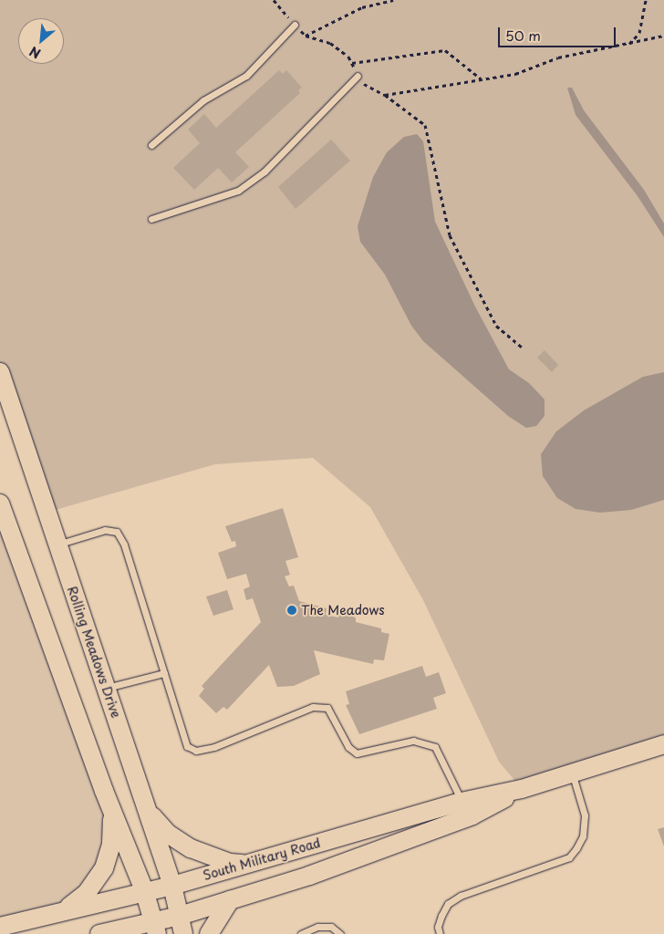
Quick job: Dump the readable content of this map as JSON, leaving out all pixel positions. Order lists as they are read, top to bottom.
{
  "streets": {
    "main road": ["Rolling Meadows Drive", "South Military Road"]
  },
  "crossings": [
    ["Rolling Meadows Drive", "South Military Road"]
  ],
  "places": ["The Meadows"],
  "scale_bar": "50 m",
  "north": "bottom left"
}
